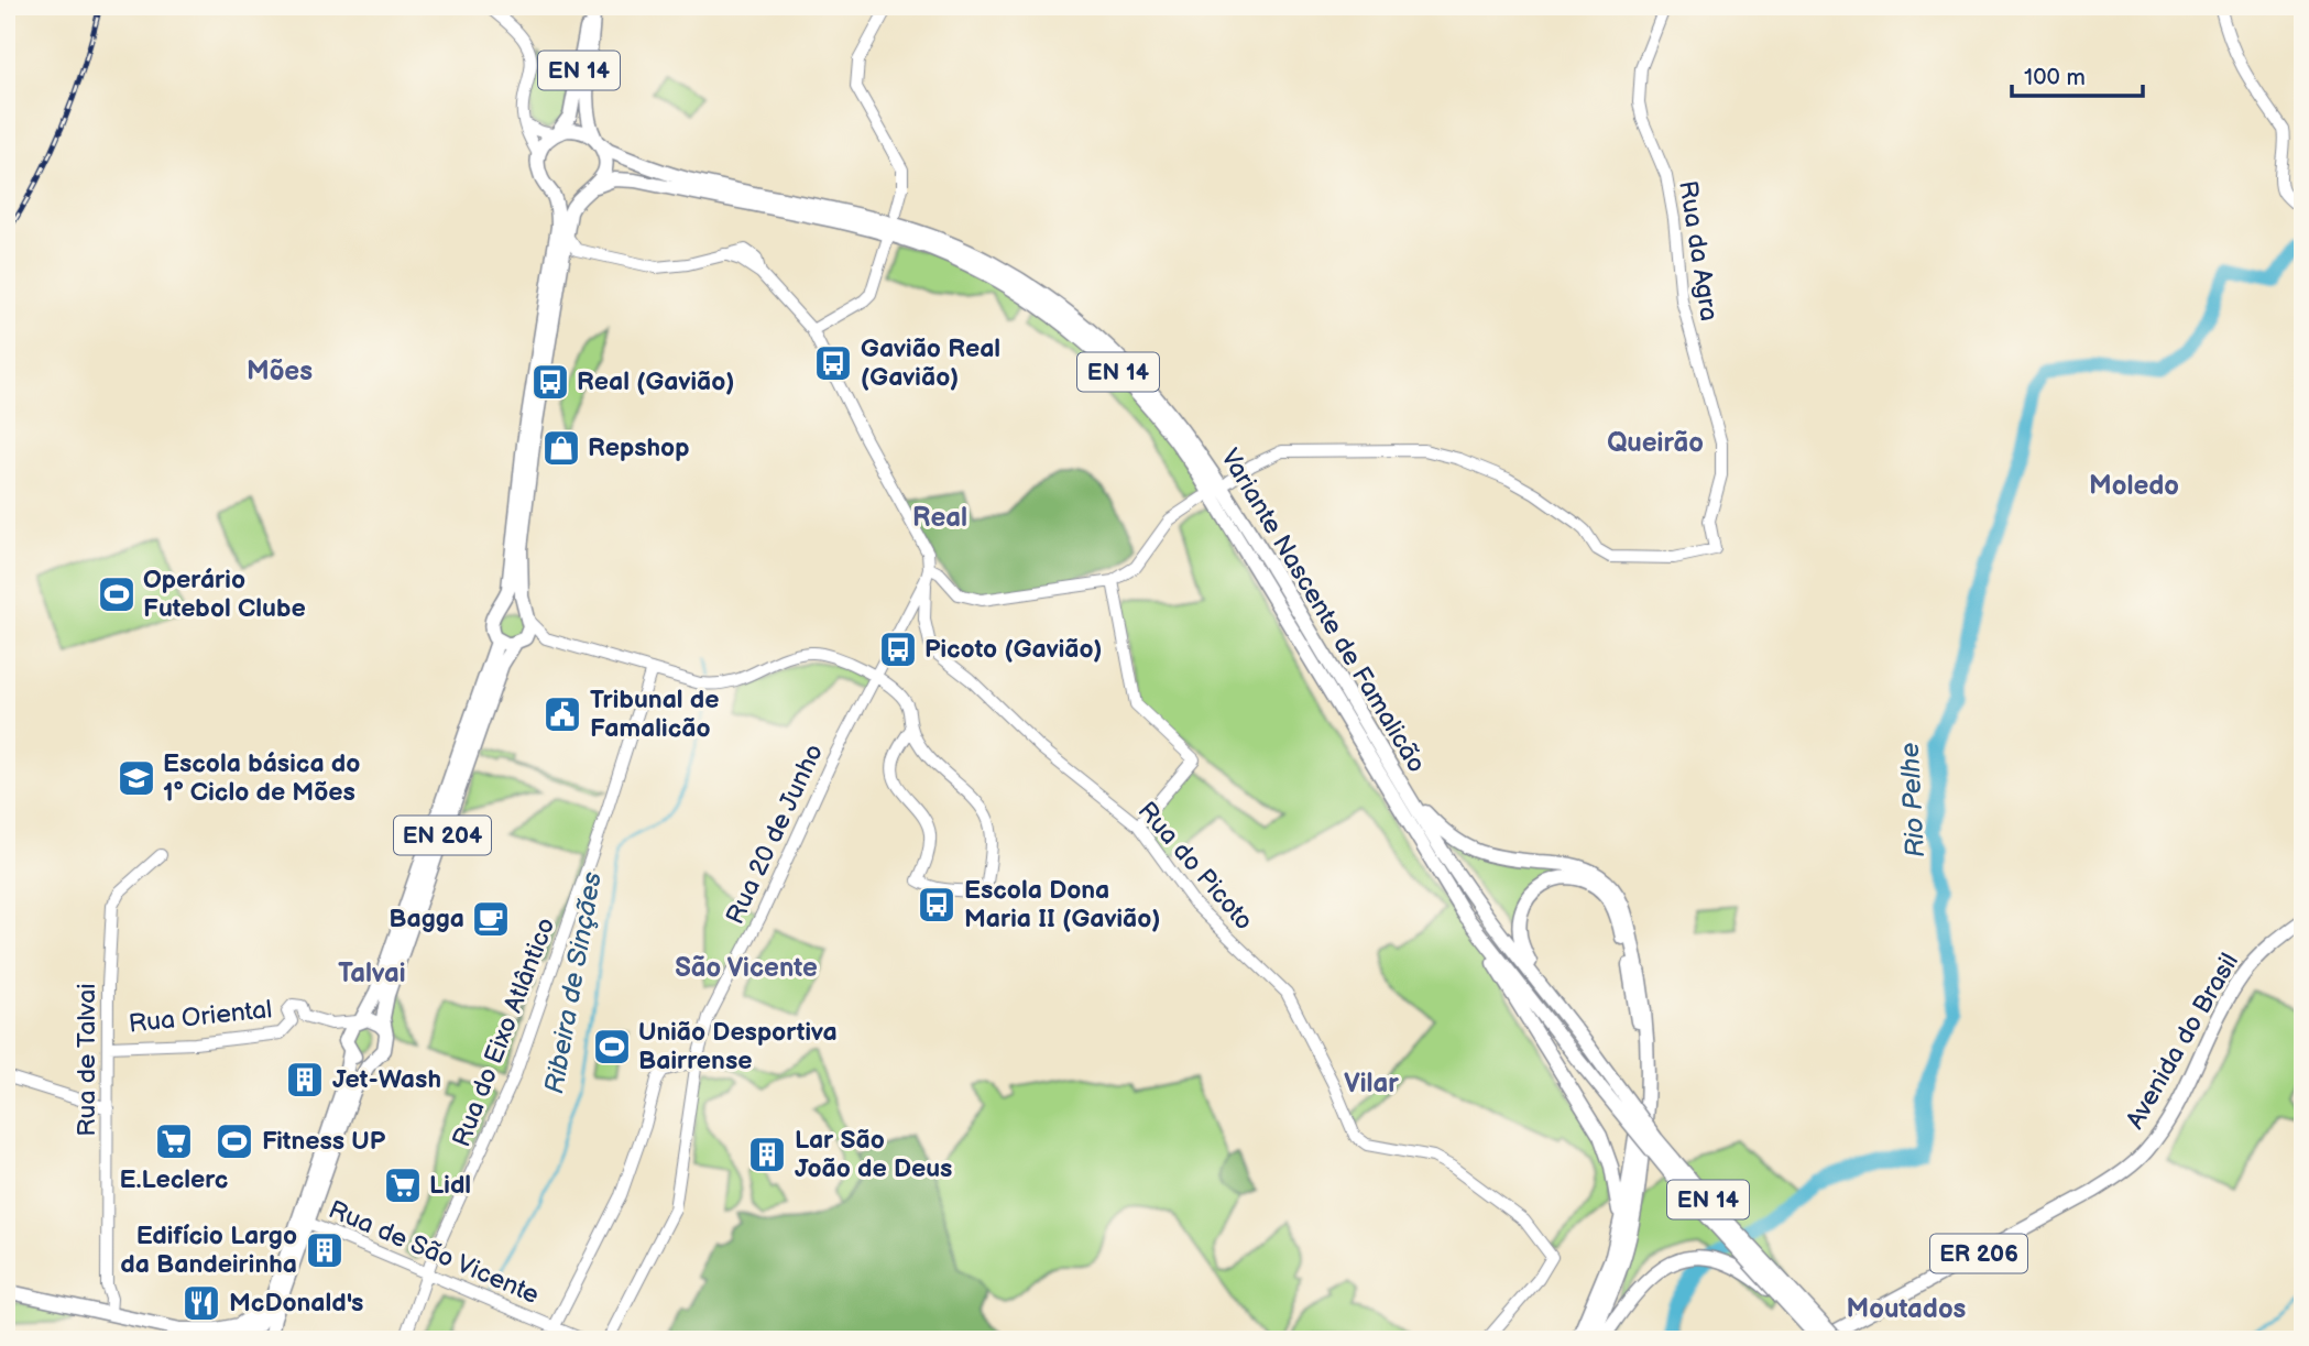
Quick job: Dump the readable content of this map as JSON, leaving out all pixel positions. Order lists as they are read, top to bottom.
{
  "streets": {
    "main road": [
      "EN 14",
      "Variante Nascente de Famalicão",
      "EN 204",
      "Avenida do Brasil",
      "ER 206"
    ],
    "street": [
      "Rua da Agra",
      "Rua 20 de Junho",
      "Rua do Picoto",
      "Rua Oriental",
      "Rua do Eixo Atlântico",
      "Rua de Talvai",
      "Rua de São Vicente"
    ]
  },
  "crossings": [
    ["EN 14", "Variante Nascente de Famalicão"],
    ["EN 14", "EN 204"],
    ["Variante Nascente de Famalicão", "EN 204"],
    ["Variante Nascente de Famalicão", "Avenida do Brasil"],
    ["Rua 20 de Junho", "Rua do Picoto"],
    ["EN 204", "Rua de São Vicente"],
    ["Rua Oriental", "Rua de Talvai"],
    ["Rua do Eixo Atlântico", "Rua de São Vicente"]
  ],
  "districts": [
    "Mões",
    "Queirão",
    "Moledo",
    "Real",
    "São Vicente",
    "Talvai",
    "Vilar",
    "Moutados"
  ],
  "water": ["Rio Pelhe", "Ribeira de Sinçães"],
  "places": {
    "bus stop": [
      "Gavião Real (Gavião)",
      "Real (Gavião)",
      "Picoto (Gavião)",
      "Escola Dona Maria II (Gavião)"
    ],
    "shop": ["Repshop"],
    "sports": ["Operário Futebol Clube", "União Desportiva Bairrense", "Fitness UP"],
    "public building": ["Tribunal de Famalicão"],
    "school or university": ["Escola básica do 1º Ciclo de Mões"],
    "cafe": ["Bagga"],
    "building": ["Jet-Wash", "Lar São João de Deus", "Edifício Largo da Bandeirinha"],
    "supermarket": ["E.Leclerc", "Lidl"],
    "restaurant": ["McDonald's"]
  },
  "scale_bar": "100 m"
}
